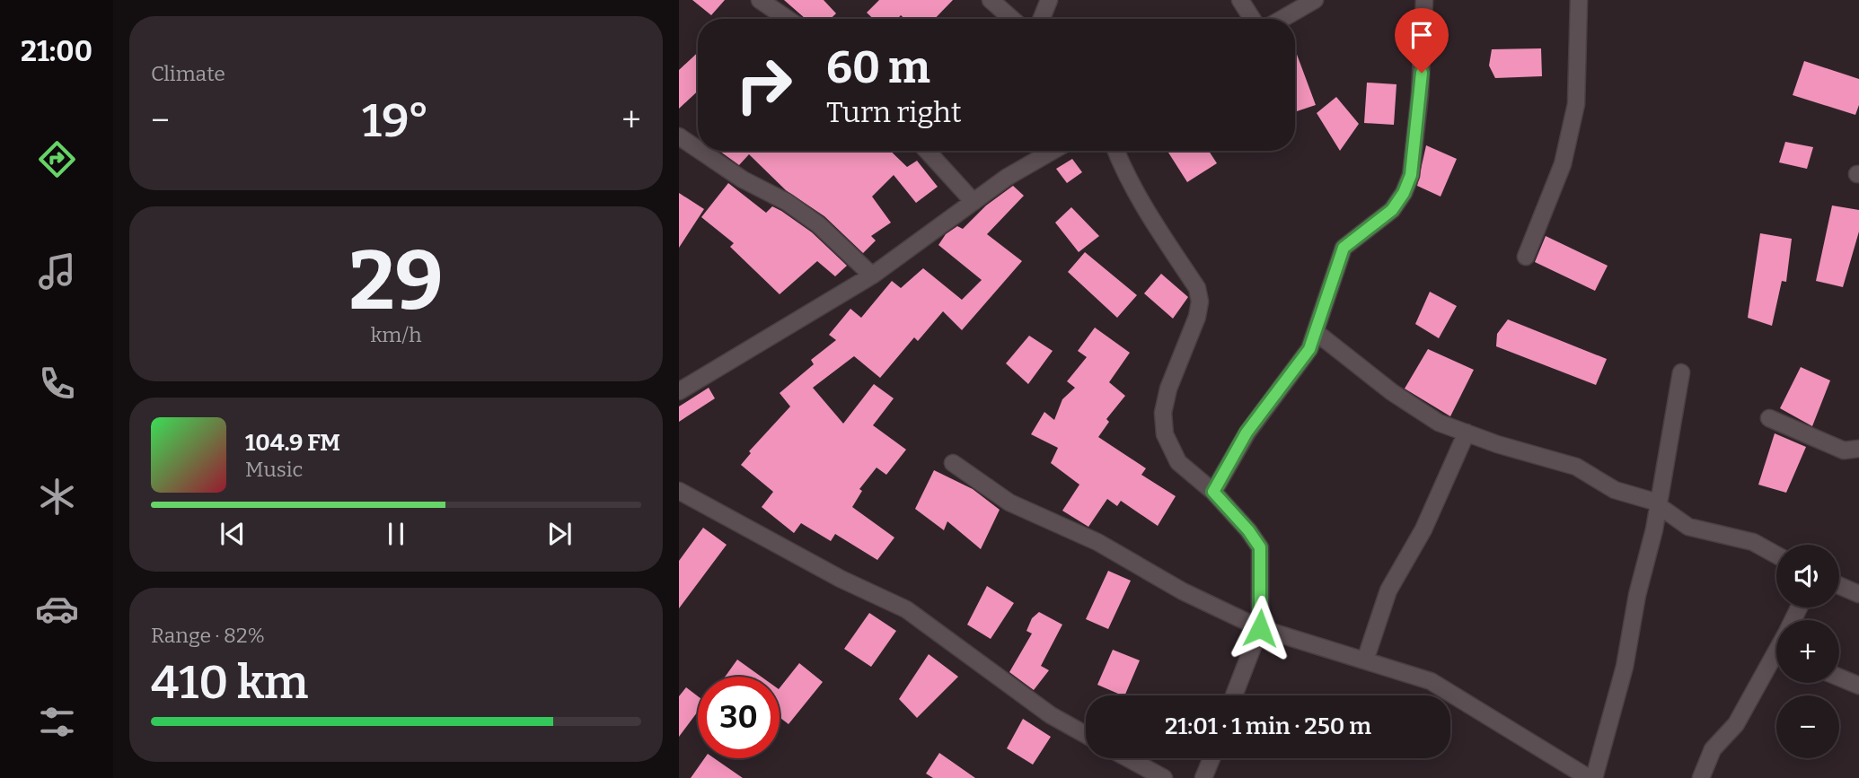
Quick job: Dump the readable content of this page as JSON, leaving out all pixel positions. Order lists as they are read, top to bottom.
{
  "page": {
    "tabs": "21:00",
    "tile": [
      "Climate",
      ["29", "km/h"],
      ["Range · 82%", "410 km"]
    ],
    "turn": ["60 m", "Turn right"],
    "heat": ["−", "19°", "+"],
    "song": ["104.9 FM", "Music"],
    "map_buttons": ["+", "−"],
    "limit": "30",
    "trip": "21:01 · 1 min · 250 m"
  }
}
